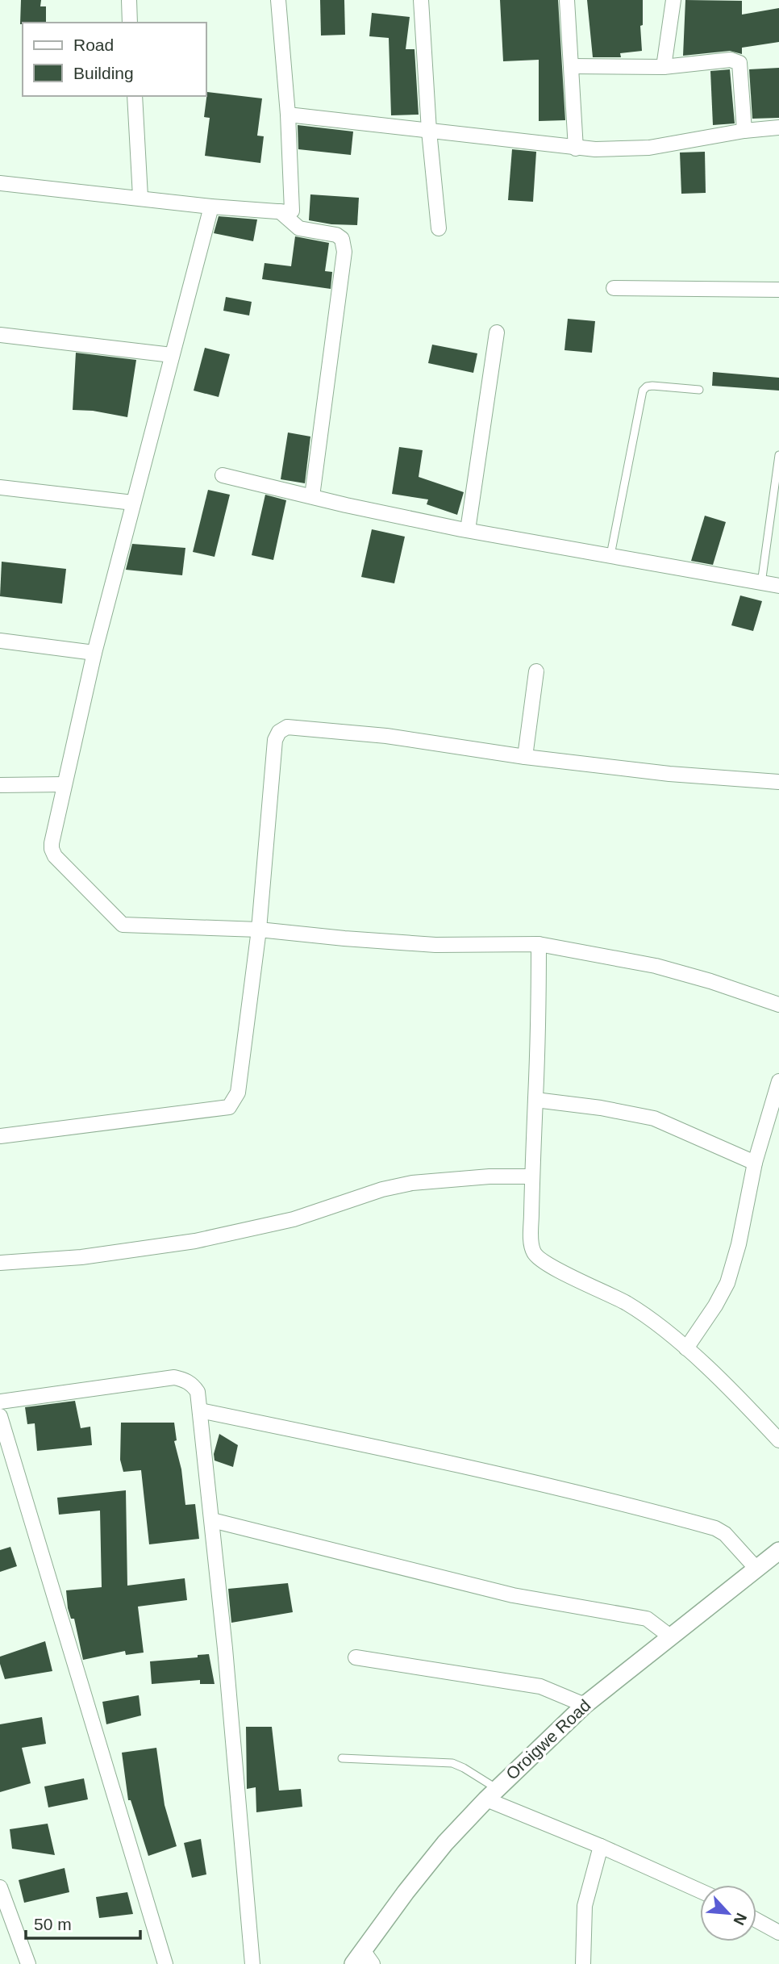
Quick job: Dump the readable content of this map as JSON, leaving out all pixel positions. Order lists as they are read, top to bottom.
{
  "streets": {
    "street": ["Oroigwe Road"]
  },
  "legend": ["Road", "Building"],
  "scale_bar": "50 m",
  "north": "bottom right"
}
